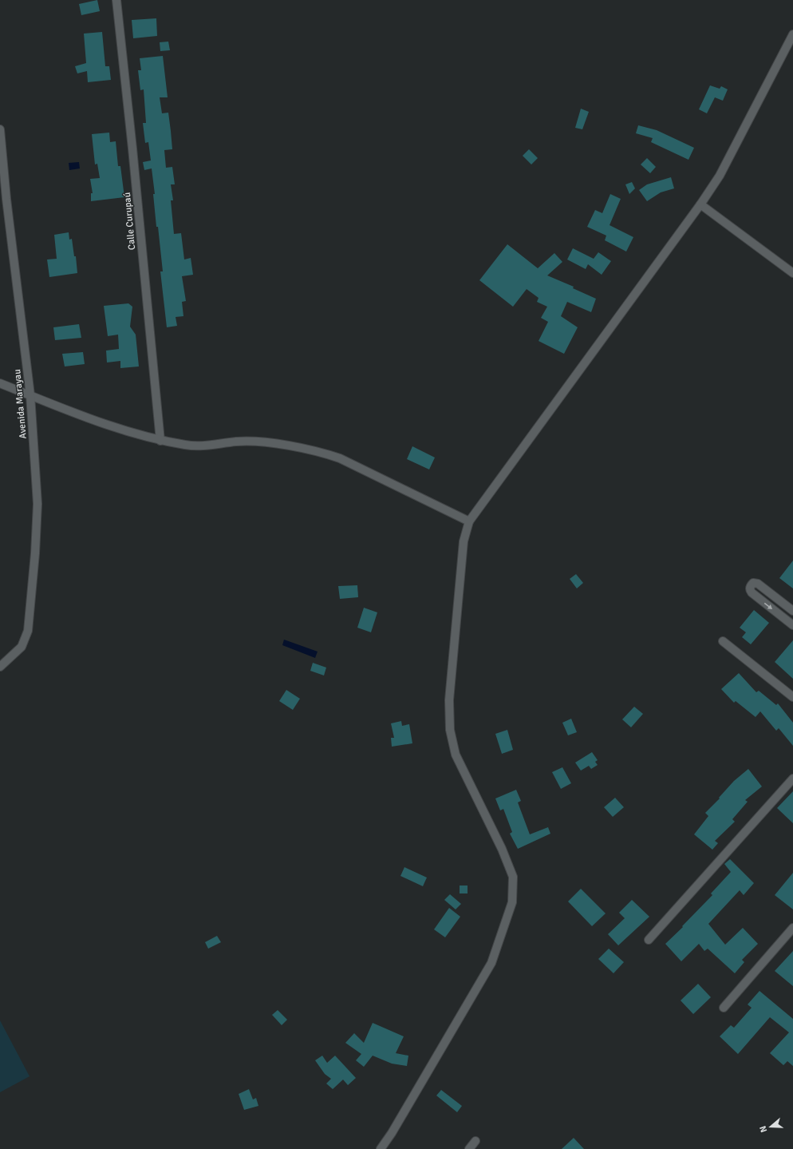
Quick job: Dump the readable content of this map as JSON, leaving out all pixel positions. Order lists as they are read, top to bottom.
{
  "streets": {
    "street": ["Calle Curupaú", "Avenida Marayau"]
  },
  "north": "left"
}
